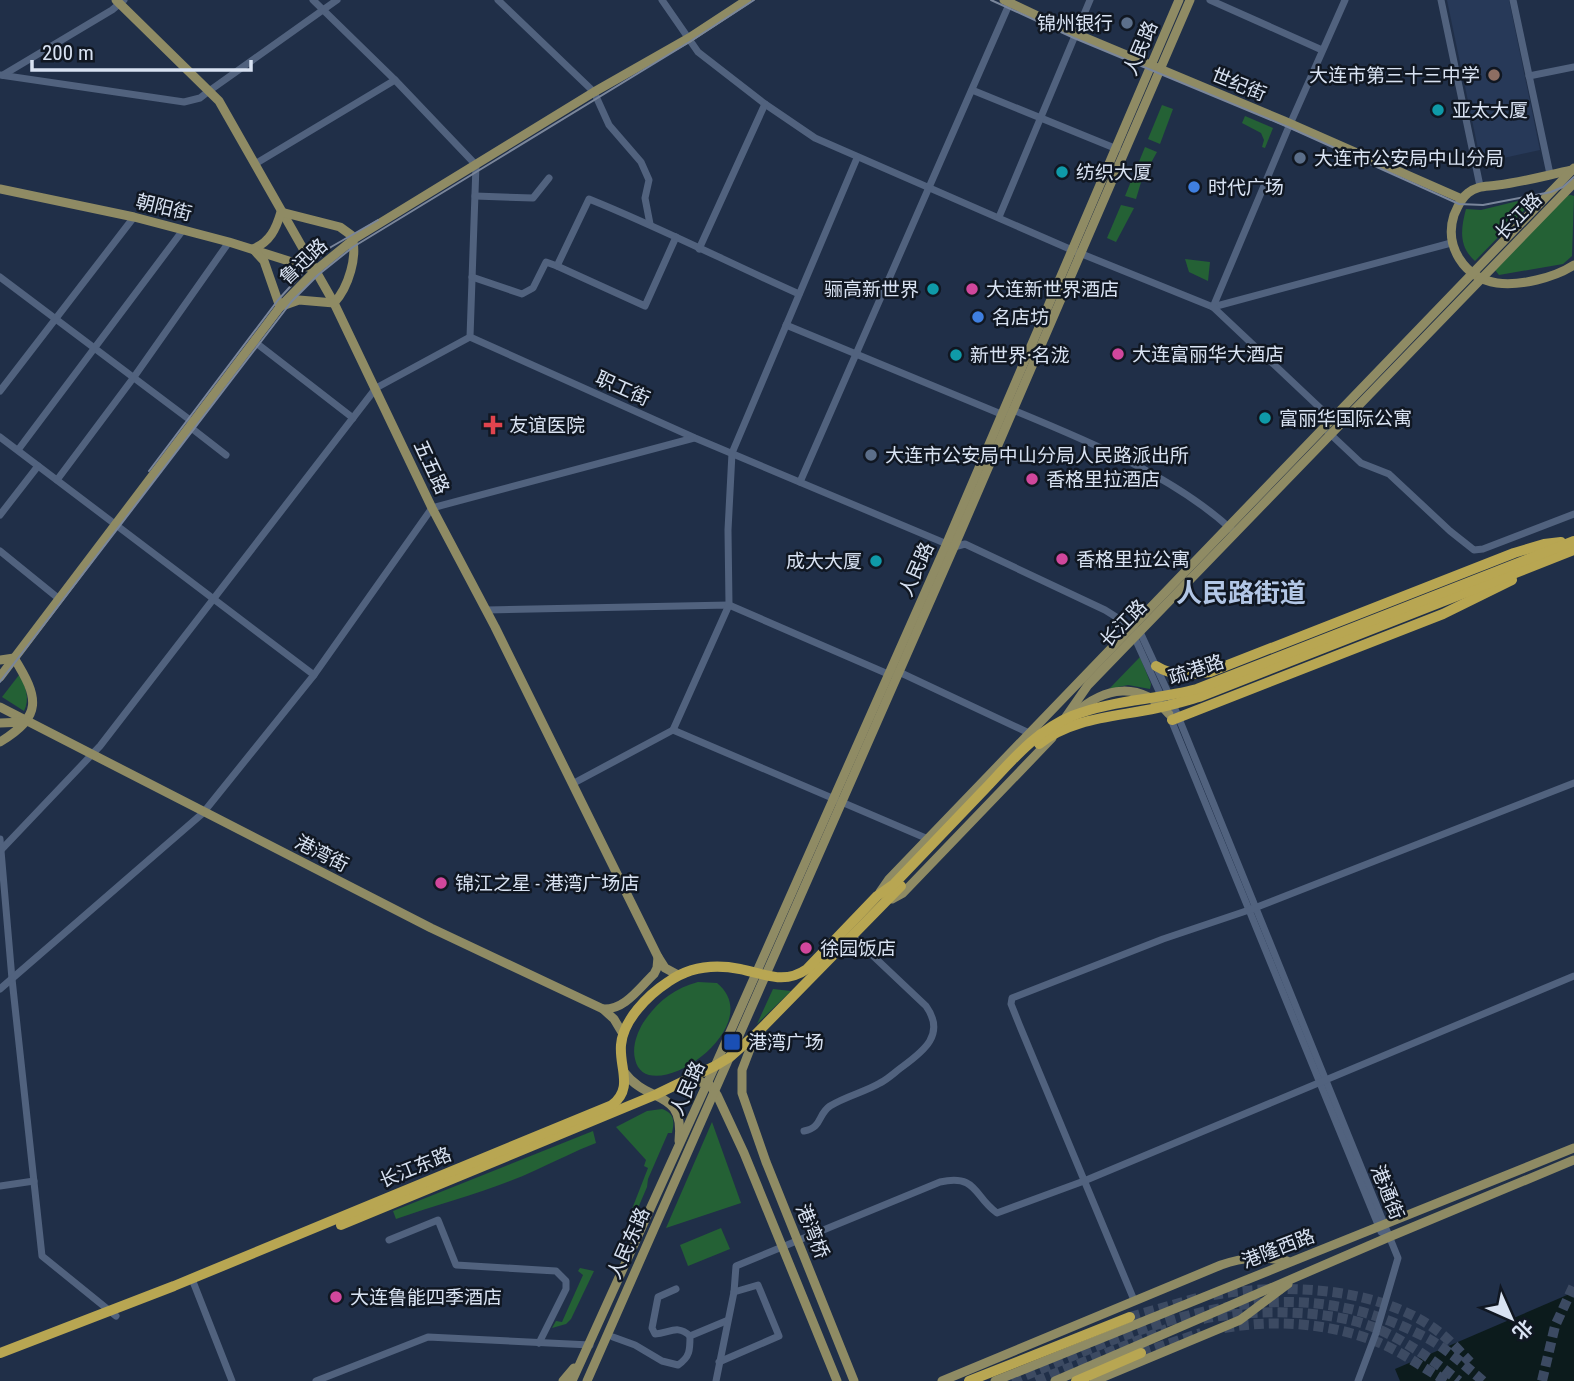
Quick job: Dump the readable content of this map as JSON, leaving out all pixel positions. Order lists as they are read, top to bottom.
{
  "streets": {
    "highway": ["长江路", "疏港路", "长江东路"],
    "main road": [
      "人民路",
      "世纪街",
      "朝阳街",
      "鲁迅路",
      "五五路",
      "港湾街",
      "港湾桥",
      "人民东路",
      "港隆西路"
    ],
    "street": ["职工街", "港通街"]
  },
  "crossings": [
    ["人民路", "世纪街"],
    ["人民路", "长江路"],
    ["人民路", "职工街"],
    ["人民路", "长江东路"],
    ["人民路", "港湾桥"],
    ["人民路", "人民东路"],
    ["朝阳街", "鲁迅路"],
    ["朝阳街", "五五路"],
    ["长江路", "职工街"],
    ["长江路", "疏港路"],
    ["长江路", "长江东路"],
    ["长江路", "港通街"],
    ["长江路", "港湾桥"],
    ["鲁迅路", "五五路"],
    ["职工街", "港通街"],
    ["港湾街", "长江东路"],
    ["港通街", "港隆西路"]
  ],
  "districts": ["人民路街道"],
  "places": {
    "other": [
      "锦州银行",
      "大连市第三十三中学",
      "亚太大厦",
      "大连市公安局中山分局",
      "纺织大厦",
      "时代广场",
      "骊高新世界",
      "大连新世界酒店",
      "名店坊",
      "大连富丽华大酒店",
      "新世界·名泷",
      "富丽华国际公寓",
      "大连市公安局中山分局人民路派出所",
      "香格里拉酒店",
      "香格里拉公寓",
      "成大大厦",
      "锦江之星 - 港湾广场店",
      "徐园饭店",
      "大连鲁能四季酒店"
    ],
    "health": ["友谊医院"],
    "transit": ["港湾广场"]
  },
  "scale_bar": "200 m",
  "north": "bottom right"
}
